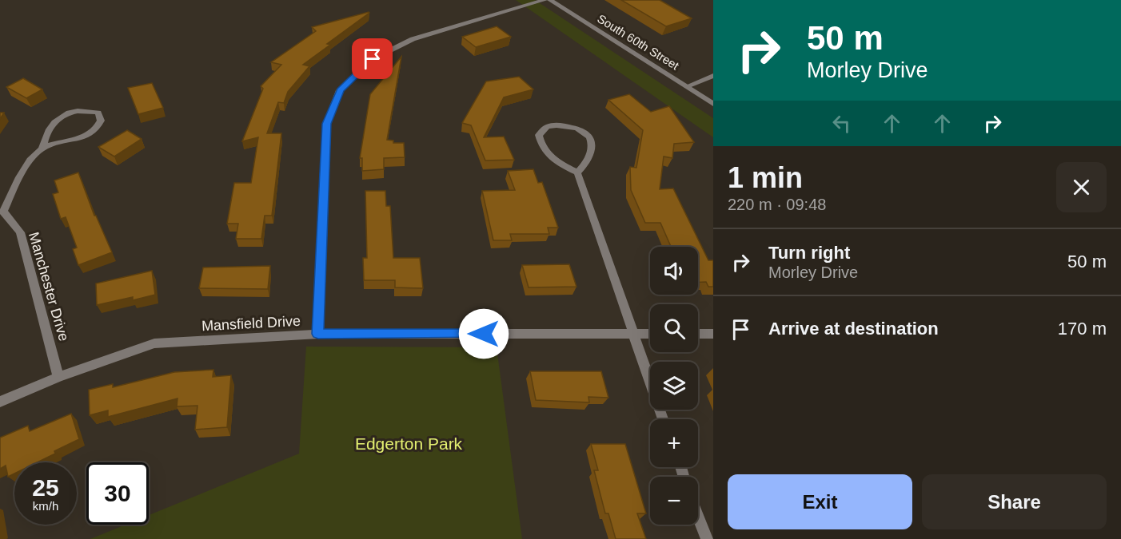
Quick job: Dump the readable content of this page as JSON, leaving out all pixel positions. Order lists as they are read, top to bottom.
{
  "streets": {
    "street": ["South 60th Street", "Manchester Drive", "Mansfield Drive"]
  },
  "crossings": [
    ["Manchester Drive", "Mansfield Drive"]
  ],
  "parks": ["Edgerton Park"],
  "page": {
    "turn": ["50 m", "Morley Drive"],
    "heading": ["1 min", "220 m · 09:48"],
    "list": [
      {
        "name": "Turn right",
        "note": "Morley Drive",
        "value": "50 m"
      },
      {
        "name": "Arrive at destination",
        "value": "170 m"
      }
    ],
    "map_buttons": ["+", "−"],
    "speed": "25 km/h",
    "limit": "30",
    "buttons": ["Exit", "Share"]
  }
}
